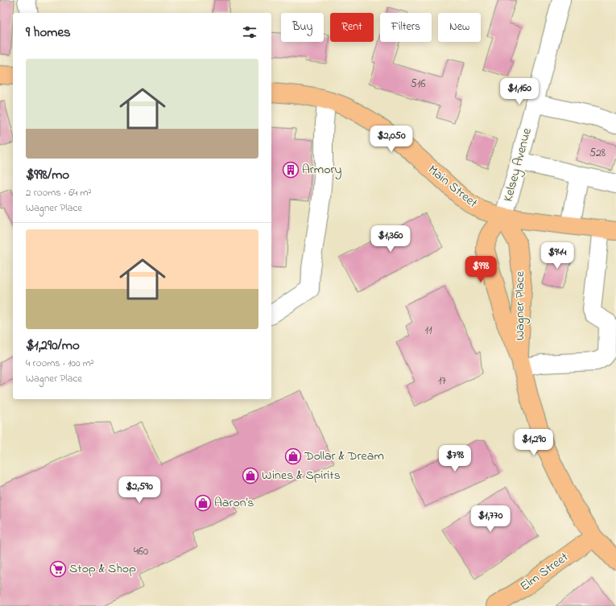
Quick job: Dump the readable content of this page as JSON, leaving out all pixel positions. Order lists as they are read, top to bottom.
{
  "streets": {
    "main road": ["Main Street", "Wagner Place", "Elm Street"],
    "street": ["Kelsey Avenue"]
  },
  "crossings": [
    ["Kelsey Avenue", "Main Street"],
    ["Kelsey Avenue", "Wagner Place"],
    ["Main Street", "Wagner Place"],
    ["Wagner Place", "Elm Street"]
  ],
  "places": {
    "building": ["Armory"],
    "shop": ["Dollar & Dream", "Wines & Spirits", "Aaron’s"],
    "supermarket": ["Stop & Shop"]
  },
  "house_numbers": [
    "516",
    "528",
    "11",
    "17",
    "460"
  ],
  "page": {
    "chip": [
      "Buy",
      "Rent",
      "Filters",
      "New"
    ],
    "heading": "9 homes",
    "list": [
      {
        "name": "$998/mo",
        "note": "2 rooms · 64 m² · Wagner Place"
      },
      {
        "name": "$1,290/mo",
        "note": "4 rooms · 100 m² · Wagner Place"
      }
    ],
    "price": [
      "$1,160",
      "$2,050",
      "$1,360",
      "$944",
      "$998",
      "$1,290",
      "$798",
      "$2,590",
      "$1,770"
    ]
  }
}
